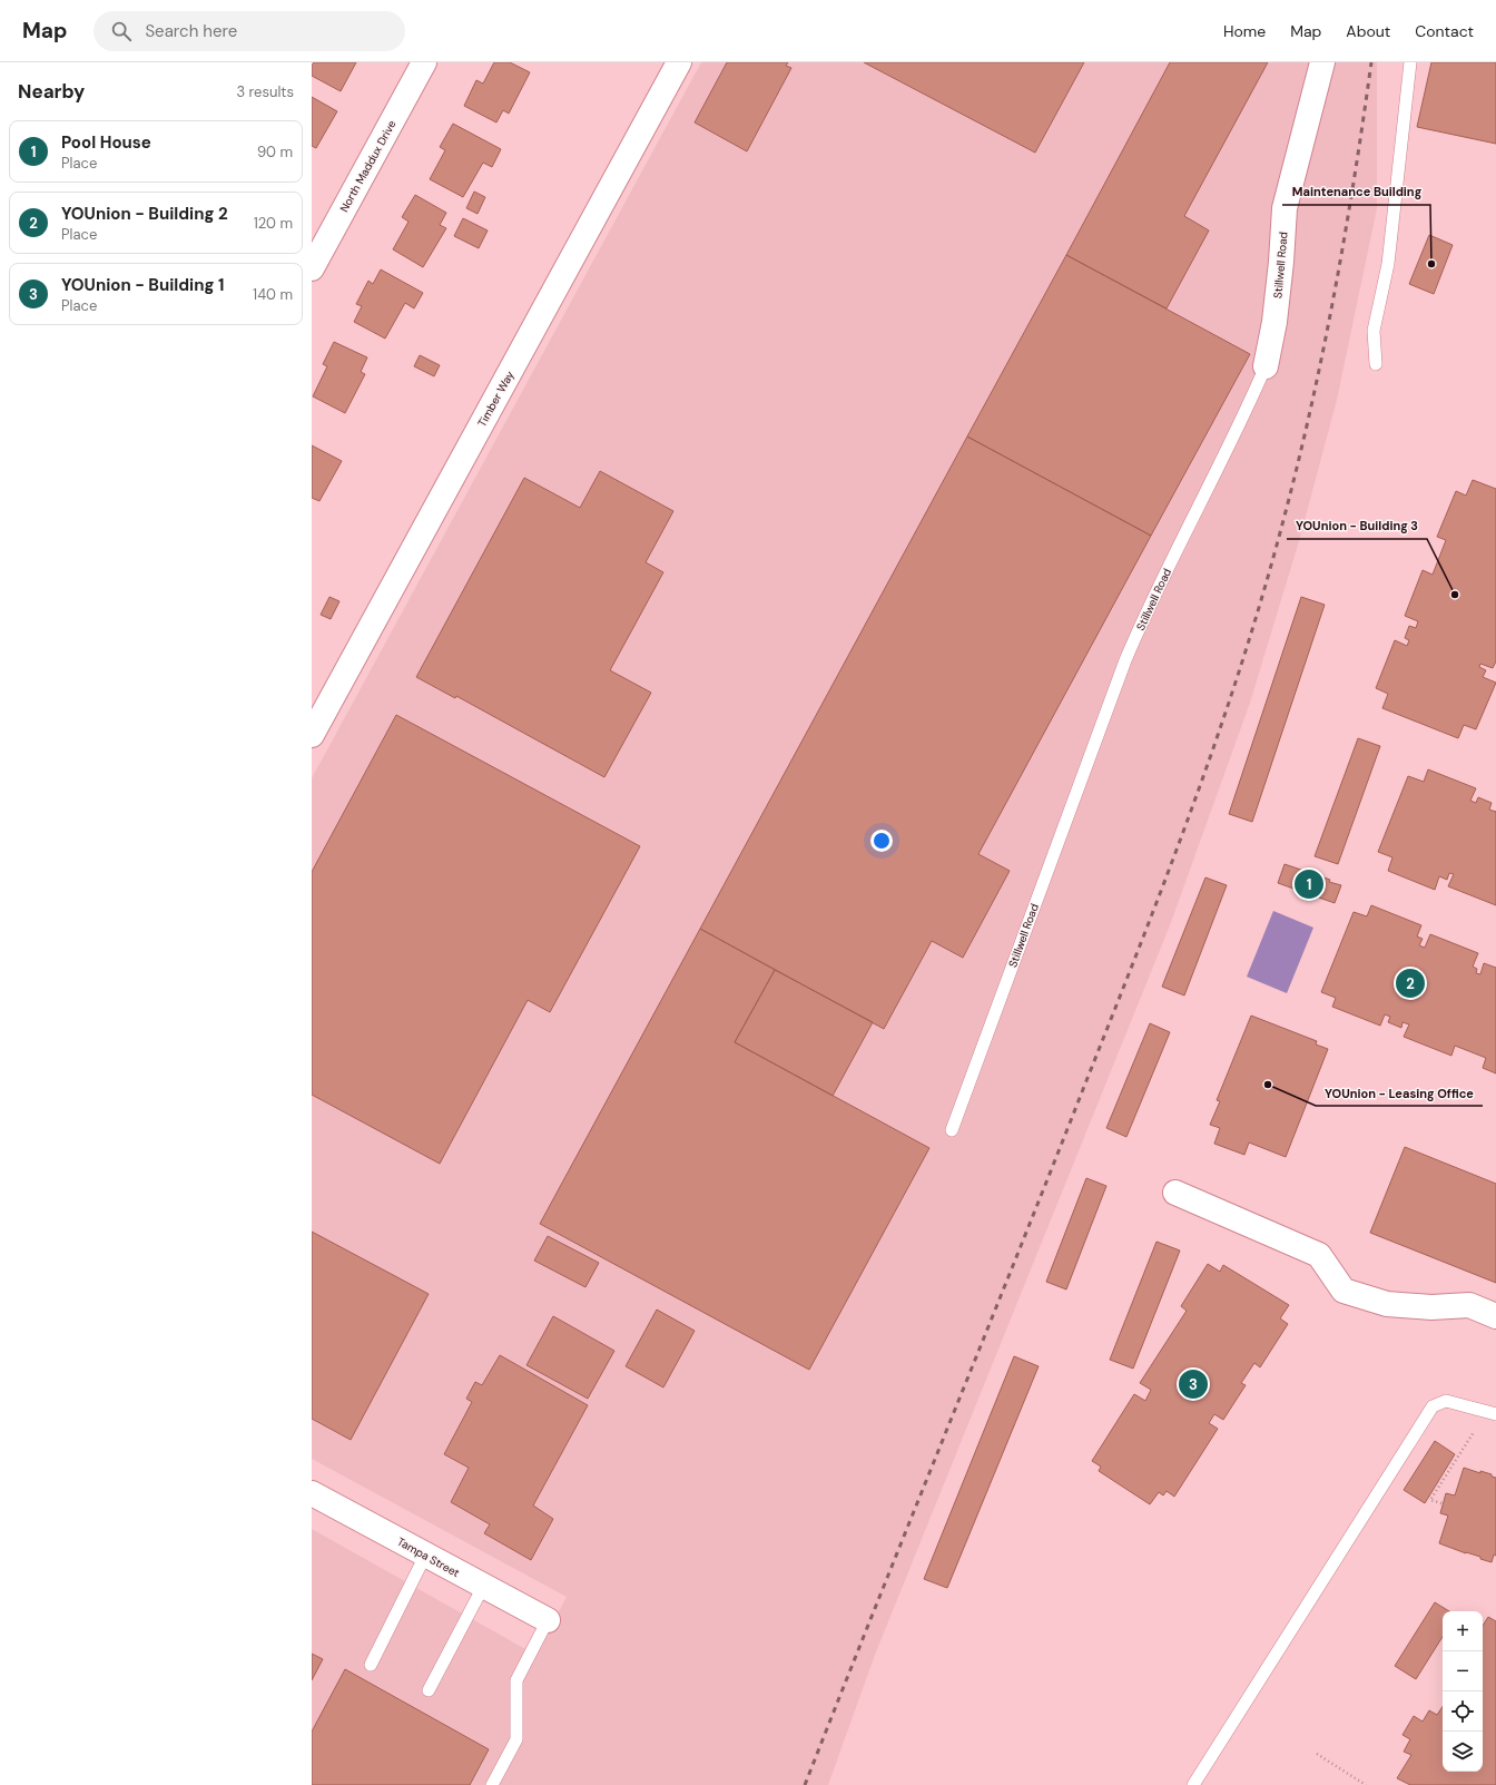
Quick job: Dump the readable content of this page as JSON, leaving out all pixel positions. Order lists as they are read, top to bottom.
{
  "streets": {
    "street": [
      "North Maddux Drive",
      "Stillwell Road",
      "Timber Way",
      "Tampa Street"
    ]
  },
  "places": ["Maintenance Building", "YOUnion - Building 3", "YOUnion - Leasing Office"],
  "page": {
    "header": "Map",
    "search": "Search here",
    "nav": [
      "Home",
      "Map",
      "About",
      "Contact"
    ],
    "heading": ["Nearby", "3 results"],
    "list": [
      {
        "mark": "1",
        "name": "Pool House",
        "note": "Place",
        "value": "90 m"
      },
      {
        "mark": "2",
        "name": "YOUnion - Building 2",
        "note": "Place",
        "value": "120 m"
      },
      {
        "mark": "3",
        "name": "YOUnion - Building 1",
        "note": "Place",
        "value": "140 m"
      }
    ],
    "pins": ["1", "2", "3"],
    "map_buttons": ["+", "−"]
  }
}
